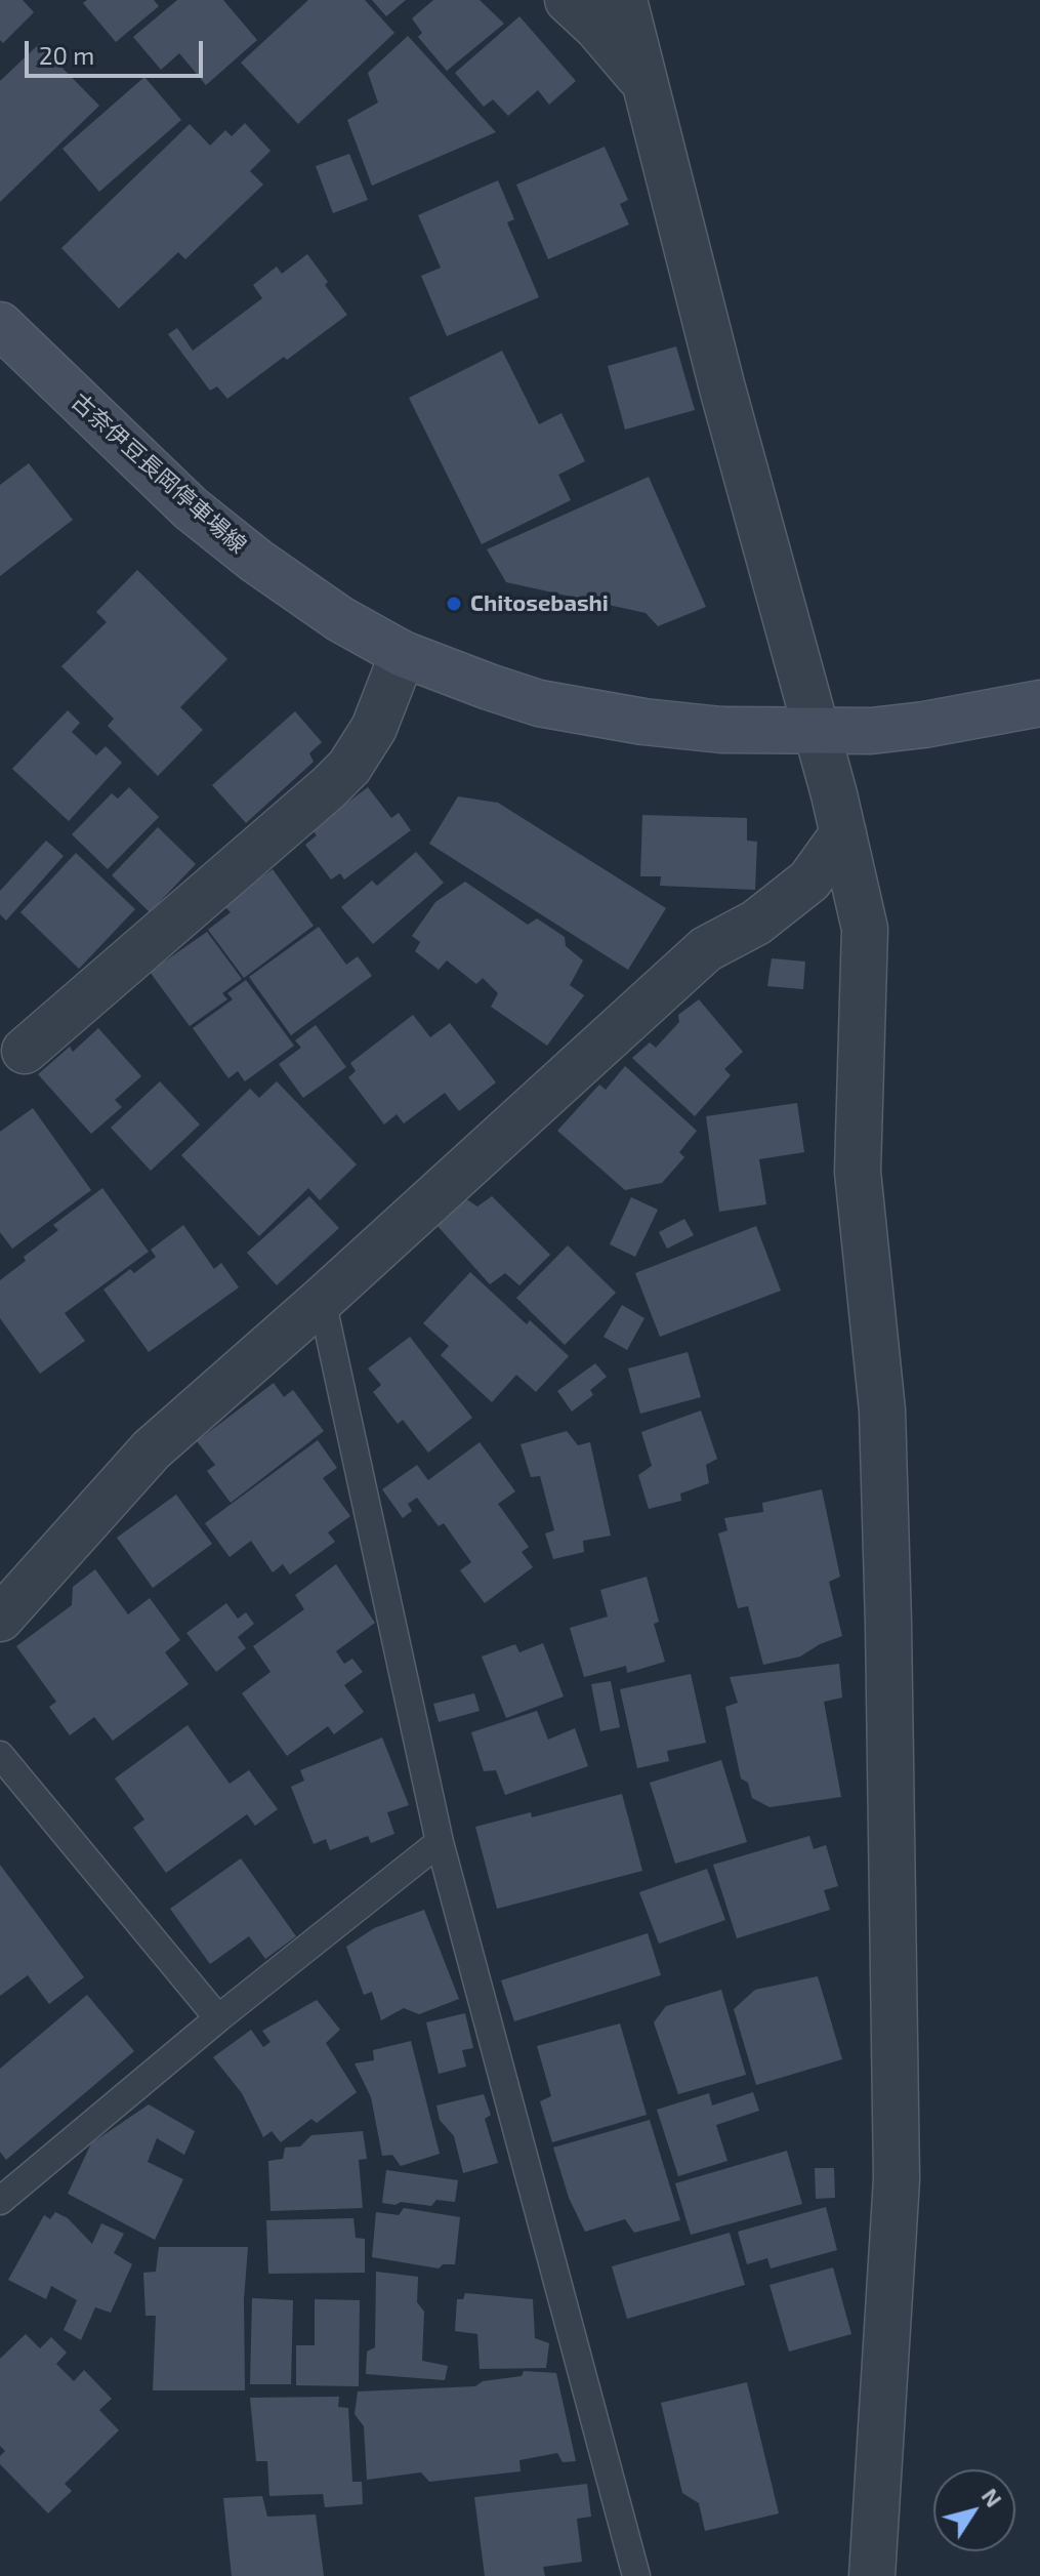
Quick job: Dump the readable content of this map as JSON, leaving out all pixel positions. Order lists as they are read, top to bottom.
{
  "streets": {
    "main road": ["古奈伊豆長岡停車場線"]
  },
  "places": ["Chitosebashi"],
  "scale_bar": "20 m",
  "north": "top right"
}
